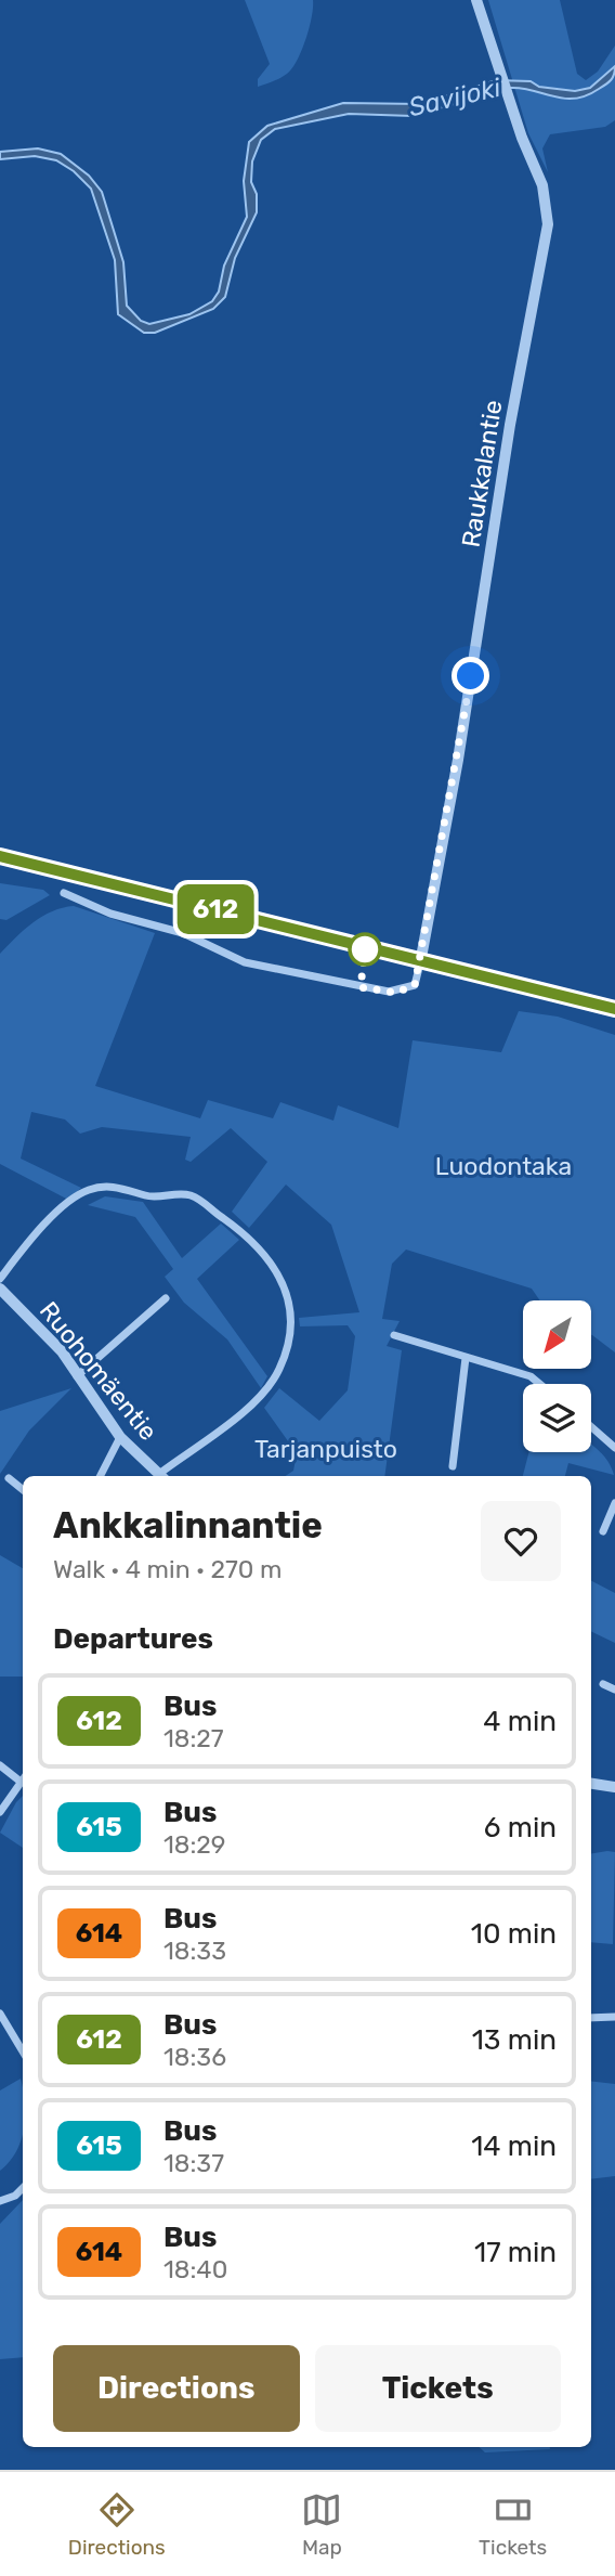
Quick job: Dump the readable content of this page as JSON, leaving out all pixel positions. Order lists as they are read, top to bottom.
{
  "streets": {
    "street": ["Raukkalantie", "Ruohomäentie"]
  },
  "water": ["Savijoki"],
  "parks": ["Luodontaka", "Tarjanpuisto"],
  "lines": ["bus line 612"],
  "north": "bottom left",
  "page": {
    "on_map": "612",
    "heading": [
      ["Ankkalinnantie", "Walk · 4 min · 270 m"],
      "Departures"
    ],
    "list": [
      {
        "mark": "612",
        "name": "Bus",
        "note": "18:27",
        "value": "4 min"
      },
      {
        "mark": "615",
        "name": "Bus",
        "note": "18:29",
        "value": "6 min"
      },
      {
        "mark": "614",
        "name": "Bus",
        "note": "18:33",
        "value": "10 min"
      },
      {
        "mark": "612",
        "name": "Bus",
        "note": "18:36",
        "value": "13 min"
      },
      {
        "mark": "615",
        "name": "Bus",
        "note": "18:37",
        "value": "14 min"
      },
      {
        "mark": "614",
        "name": "Bus",
        "note": "18:40",
        "value": "17 min"
      }
    ],
    "buttons": ["Directions", "Tickets"],
    "tabs": ["Directions", "Map", "Tickets"]
  }
}
